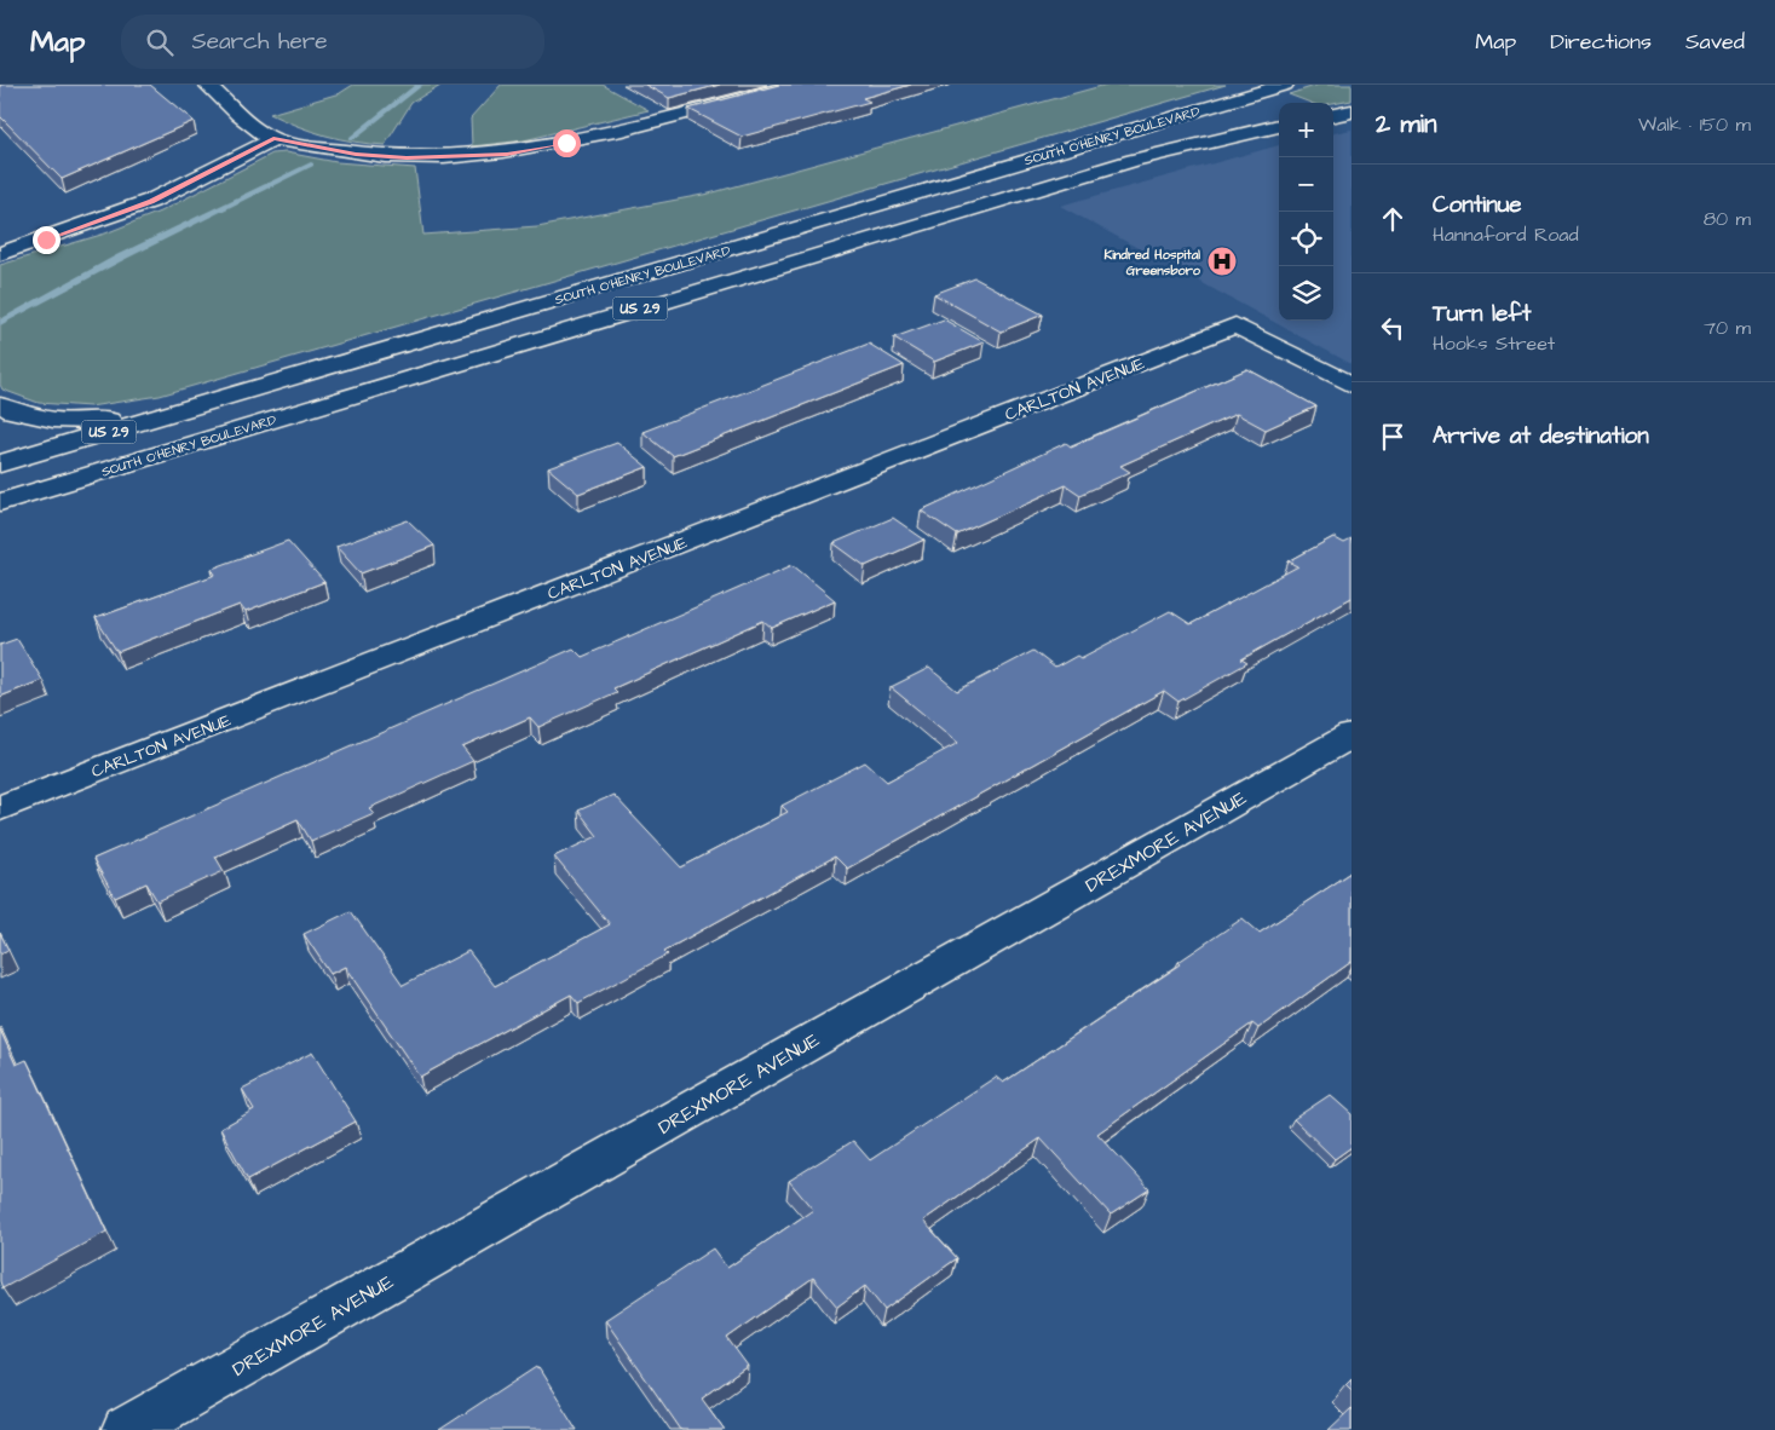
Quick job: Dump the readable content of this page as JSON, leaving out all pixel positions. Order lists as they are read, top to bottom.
{
  "streets": {
    "main road": [
      "SOUTH O'HENRY BOULEVARD",
      "US 29",
      "CARLTON AVENUE",
      "DREXMORE AVENUE"
    ]
  },
  "places": {
    "hospital": ["Kindred Hospital Greensboro"]
  },
  "page": {
    "header": "Map",
    "search": "Search here",
    "nav": ["Map", "Directions", "Saved"],
    "heading": ["2 min", "Walk · 150 m"],
    "map_buttons": ["+", "−"],
    "list": [
      ["Continue", "Hannaford Road", "80 m"],
      ["Turn left", "Hooks Street", "70 m"],
      "Arrive at destination"
    ]
  }
}
